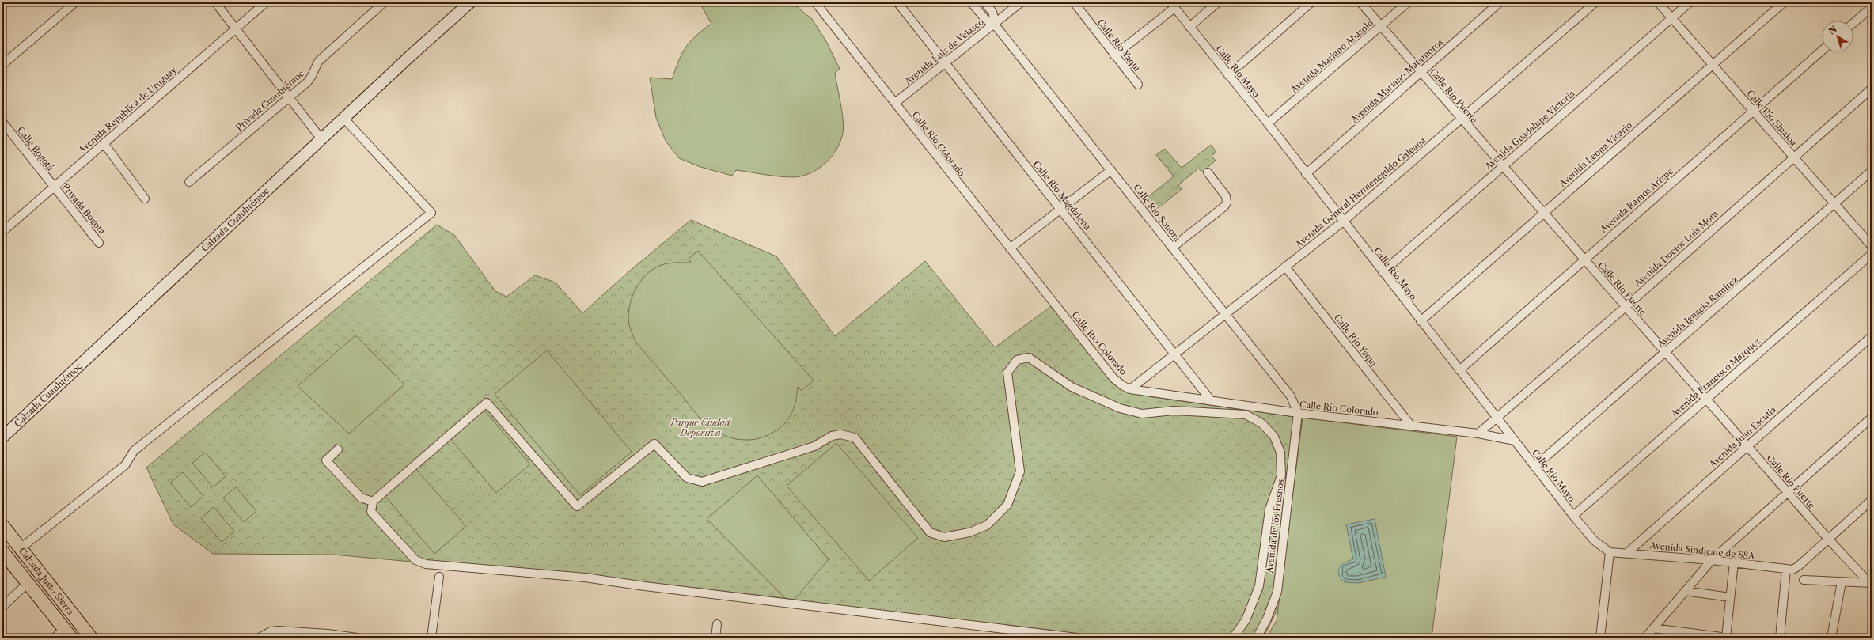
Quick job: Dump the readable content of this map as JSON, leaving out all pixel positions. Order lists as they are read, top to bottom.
{
  "streets": {
    "main road": ["Calzada Cuauhtémoc", "Calzada Justo Sierra"],
    "street": [
      "Calle Río Yaqui",
      "Avenida Luis de Velasco",
      "Avenida Mariano Abasolo",
      "Calle Río Mayo",
      "Avenida Mariano Matamoros",
      "Calle Río Fuerte",
      "Privada Cuauhtémoc",
      "Avenida República de Uruguay",
      "Calle Río Sinaloa",
      "Avenida Guadalupe Victoria",
      "Calle Río Colorado",
      "Calle Bogotá",
      "Avenida Leona Vicario",
      "Avenida General Hermenegildo Galeana",
      "Calle Río Magdalena",
      "Avenida Ramos Arizpe",
      "Privada Bogotá",
      "Calle Río Sonora",
      "Avenida Doctor Luis Mora",
      "Avenida Ignacio Ramírez",
      "Avenida Francisco Márquez",
      "Avenida Juan Escutia",
      "Avenida de los Fresnos",
      "Avenida Sindicate de SSA"
    ]
  },
  "crossings": [
    ["Calle Río Yaqui", "Calle Río Colorado"],
    ["Calle Río Yaqui", "Avenida General Hermenegildo Galeana"],
    ["Avenida Luis de Velasco", "Calle Río Colorado"],
    ["Avenida Luis de Velasco", "Calle Río Magdalena"],
    ["Avenida Luis de Velasco", "Calle Río Sonora"],
    ["Avenida Mariano Abasolo", "Calle Río Mayo"],
    ["Avenida Mariano Abasolo", "Calle Río Fuerte"],
    ["Calle Río Mayo", "Avenida Mariano Matamoros"],
    ["Calle Río Mayo", "Avenida Guadalupe Victoria"],
    ["Calle Río Mayo", "Calle Río Colorado"],
    ["Calle Río Mayo", "Avenida Leona Vicario"],
    ["Calle Río Mayo", "Avenida General Hermenegildo Galeana"],
    ["Calle Río Mayo", "Avenida Ramos Arizpe"],
    ["Calle Río Mayo", "Avenida Doctor Luis Mora"],
    ["Calle Río Mayo", "Avenida Ignacio Ramírez"],
    ["Calle Río Mayo", "Avenida Francisco Márquez"],
    ["Calle Río Mayo", "Avenida Sindicate de SSA"],
    ["Avenida Mariano Matamoros", "Calle Río Fuerte"],
    ["Calle Río Fuerte", "Avenida Guadalupe Victoria"],
    ["Calle Río Fuerte", "Avenida Leona Vicario"],
    ["Calle Río Fuerte", "Avenida General Hermenegildo Galeana"],
    ["Calle Río Fuerte", "Avenida Ramos Arizpe"],
    ["Calle Río Fuerte", "Avenida Doctor Luis Mora"],
    ["Calle Río Fuerte", "Avenida Ignacio Ramírez"],
    ["Calle Río Fuerte", "Avenida Francisco Márquez"],
    ["Calle Río Fuerte", "Avenida Juan Escutia"],
    ["Avenida República de Uruguay", "Calle Bogotá"],
    ["Avenida República de Uruguay", "Privada Bogotá"],
    ["Calle Río Sinaloa", "Avenida Guadalupe Victoria"],
    ["Calle Río Sinaloa", "Avenida Leona Vicario"],
    ["Calle Río Sinaloa", "Avenida Ramos Arizpe"],
    ["Calle Río Sinaloa", "Avenida Doctor Luis Mora"],
    ["Calle Río Sinaloa", "Avenida Ignacio Ramírez"],
    ["Calle Río Colorado", "Avenida General Hermenegildo Galeana"],
    ["Calle Río Colorado", "Calle Río Magdalena"],
    ["Calle Río Colorado", "Calle Río Sonora"],
    ["Calle Río Colorado", "Avenida Doctor Luis Mora"],
    ["Calle Río Colorado", "Avenida de los Fresnos"],
    ["Calle Bogotá", "Privada Bogotá"],
    ["Avenida General Hermenegildo Galeana", "Calle Río Magdalena"],
    ["Avenida General Hermenegildo Galeana", "Calle Río Sonora"],
    ["Calle Río Sonora", "Avenida de los Fresnos"],
    ["Avenida Juan Escutia", "Avenida Sindicate de SSA"]
  ],
  "parks": ["Parque Ciudad Deportiva"],
  "north": "top left"
}
